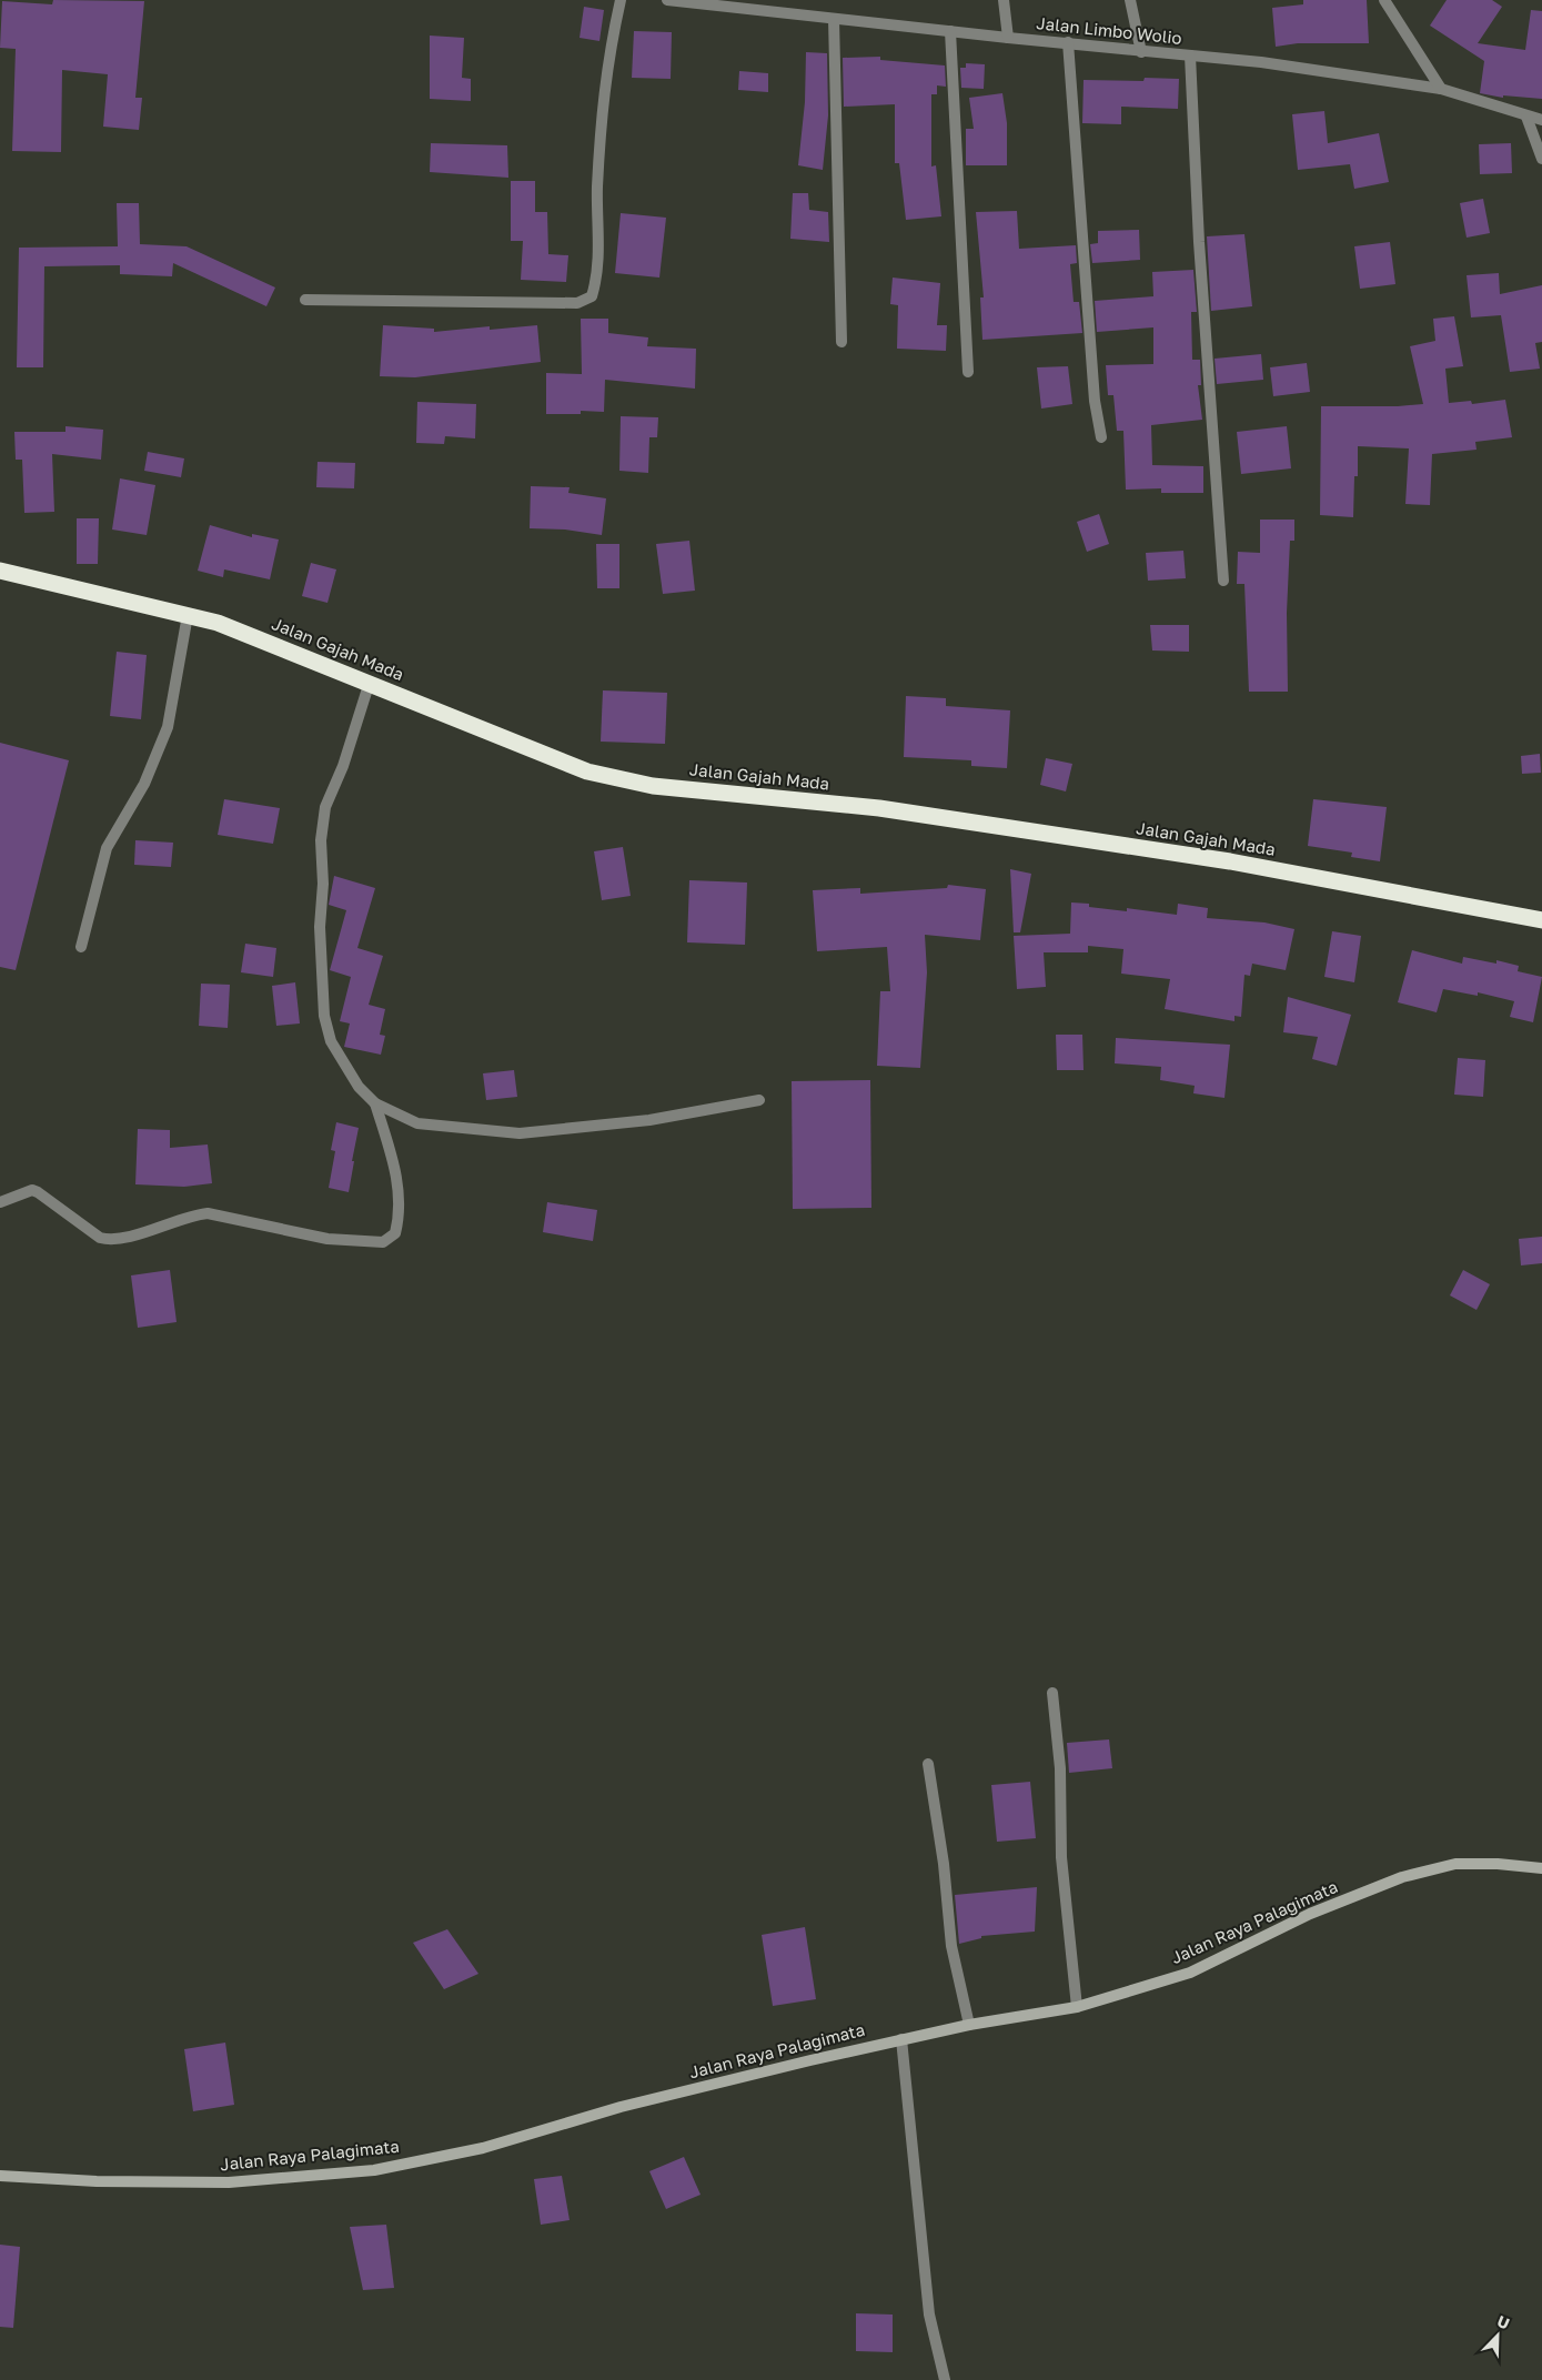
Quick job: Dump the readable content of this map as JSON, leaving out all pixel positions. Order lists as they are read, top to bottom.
{
  "streets": {
    "highway": ["Jalan Gajah Mada"],
    "street": ["Jalan Limbo Wolio", "Jalan Raya Palagimata"]
  },
  "north": "top right"
}
